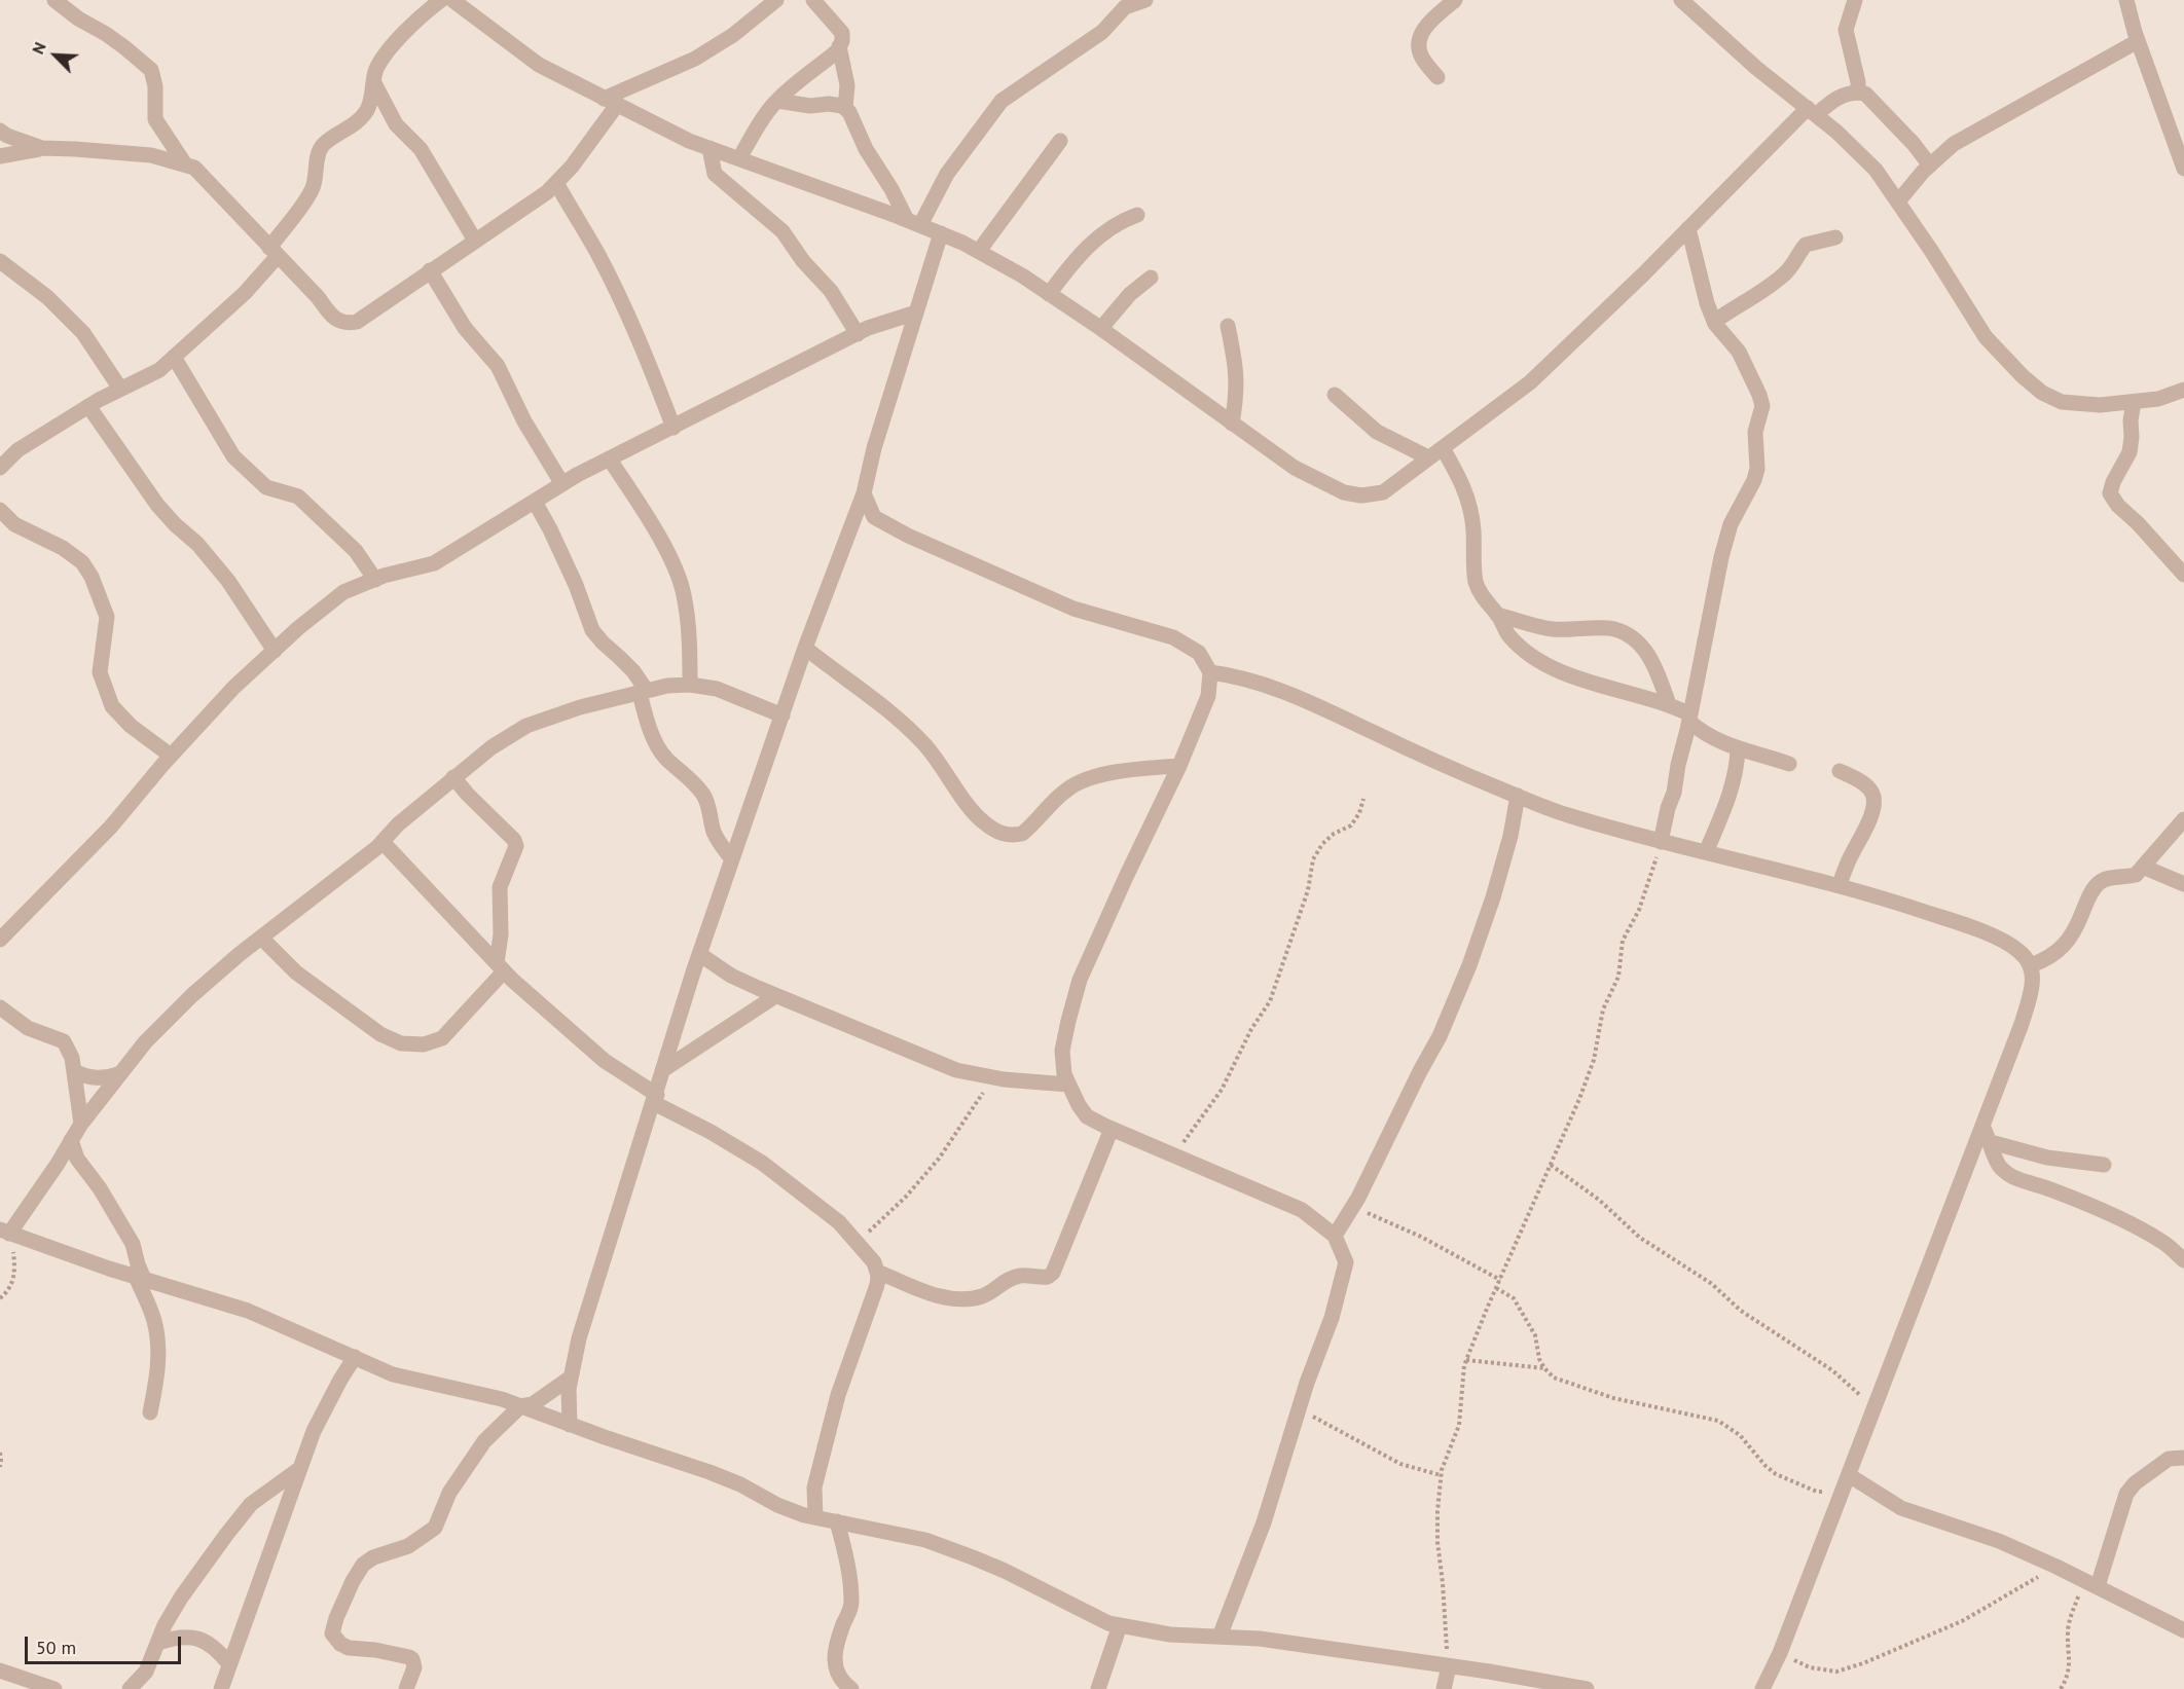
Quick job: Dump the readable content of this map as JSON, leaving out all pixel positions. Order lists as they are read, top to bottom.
{
  "scale_bar": "50 m",
  "north": "top left"
}
